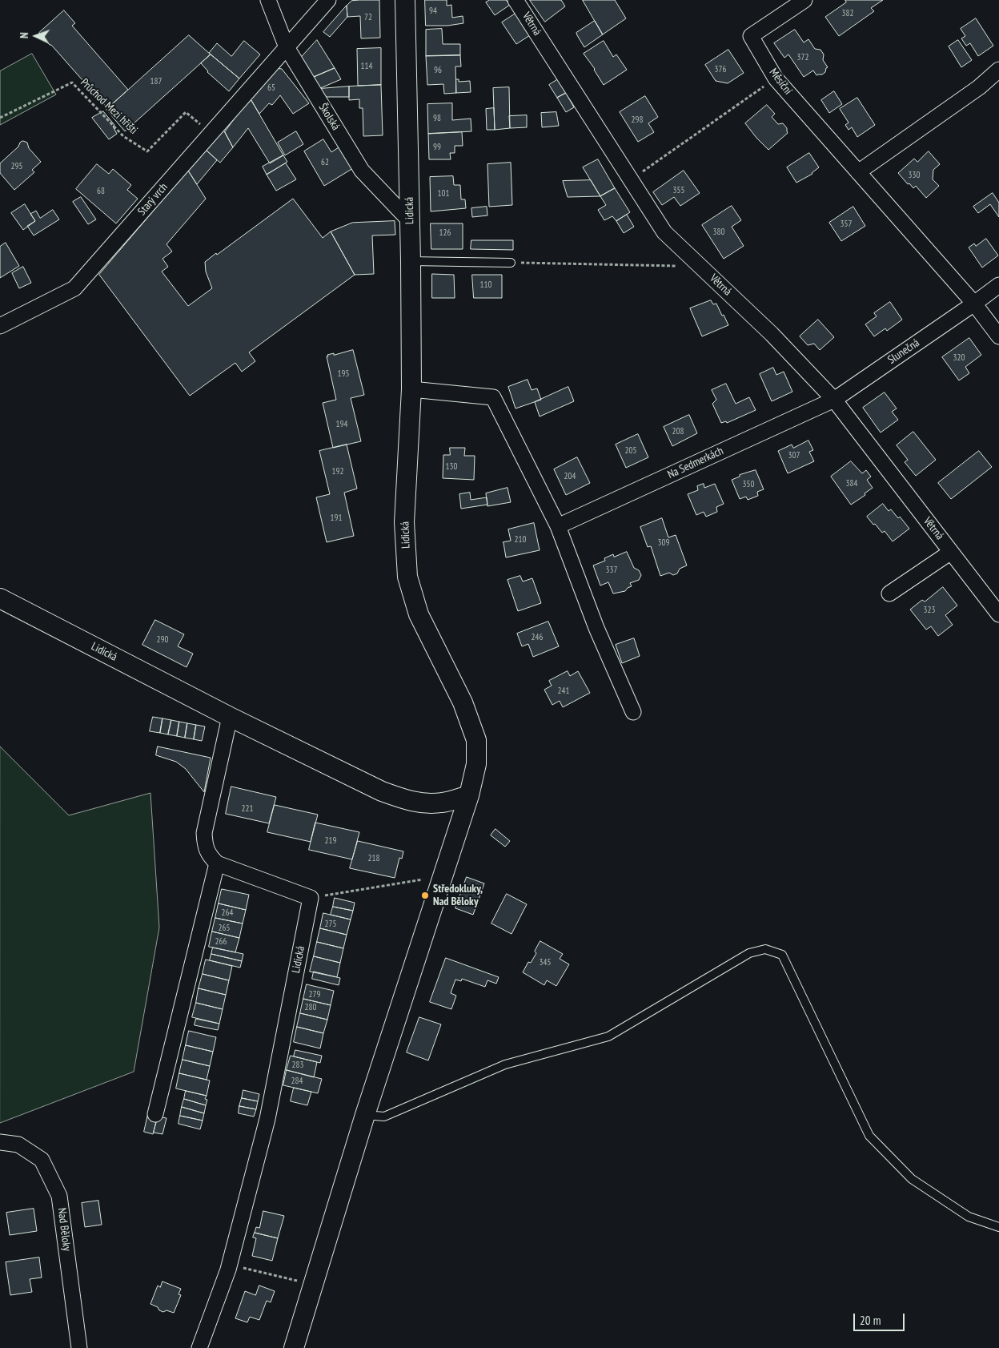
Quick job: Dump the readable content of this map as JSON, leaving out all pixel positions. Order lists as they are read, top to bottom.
{
  "streets": {
    "street": [
      "Větrná",
      "Měsíční",
      "Školská",
      "Starý vrch",
      "Lidická",
      "Slunečná",
      "Na Sedmerkách",
      "Nad Běloky"
    ],
    "path": ["Průchod Mezi hřišti"]
  },
  "crossings": [
    ["Větrná", "Slunečná"],
    ["Větrná", "Na Sedmerkách"],
    ["Měsíční", "Slunečná"],
    ["Průchod Mezi hřišti", "Starý vrch"],
    ["Školská", "Starý vrch"],
    ["Školská", "Lidická"],
    ["Slunečná", "Na Sedmerkách"]
  ],
  "places": ["Středokluky, Nad Běloky"],
  "house_numbers": [
    "94",
    "382",
    "72",
    "372",
    "114",
    "376",
    "96",
    "187",
    "65",
    "98",
    "298",
    "99",
    "62",
    "295",
    "330",
    "355",
    "68",
    "101",
    "357",
    "380",
    "126",
    "110",
    "320",
    "195",
    "194",
    "208",
    "205",
    "307",
    "130",
    "192",
    "204",
    "384",
    "350",
    "191",
    "210",
    "309",
    "337",
    "323",
    "246",
    "290",
    "241",
    "221",
    "219",
    "218",
    "264",
    "275",
    "265",
    "266",
    "345",
    "279",
    "280",
    "283",
    "284"
  ],
  "scale_bar": "20 m",
  "north": "left"
}
